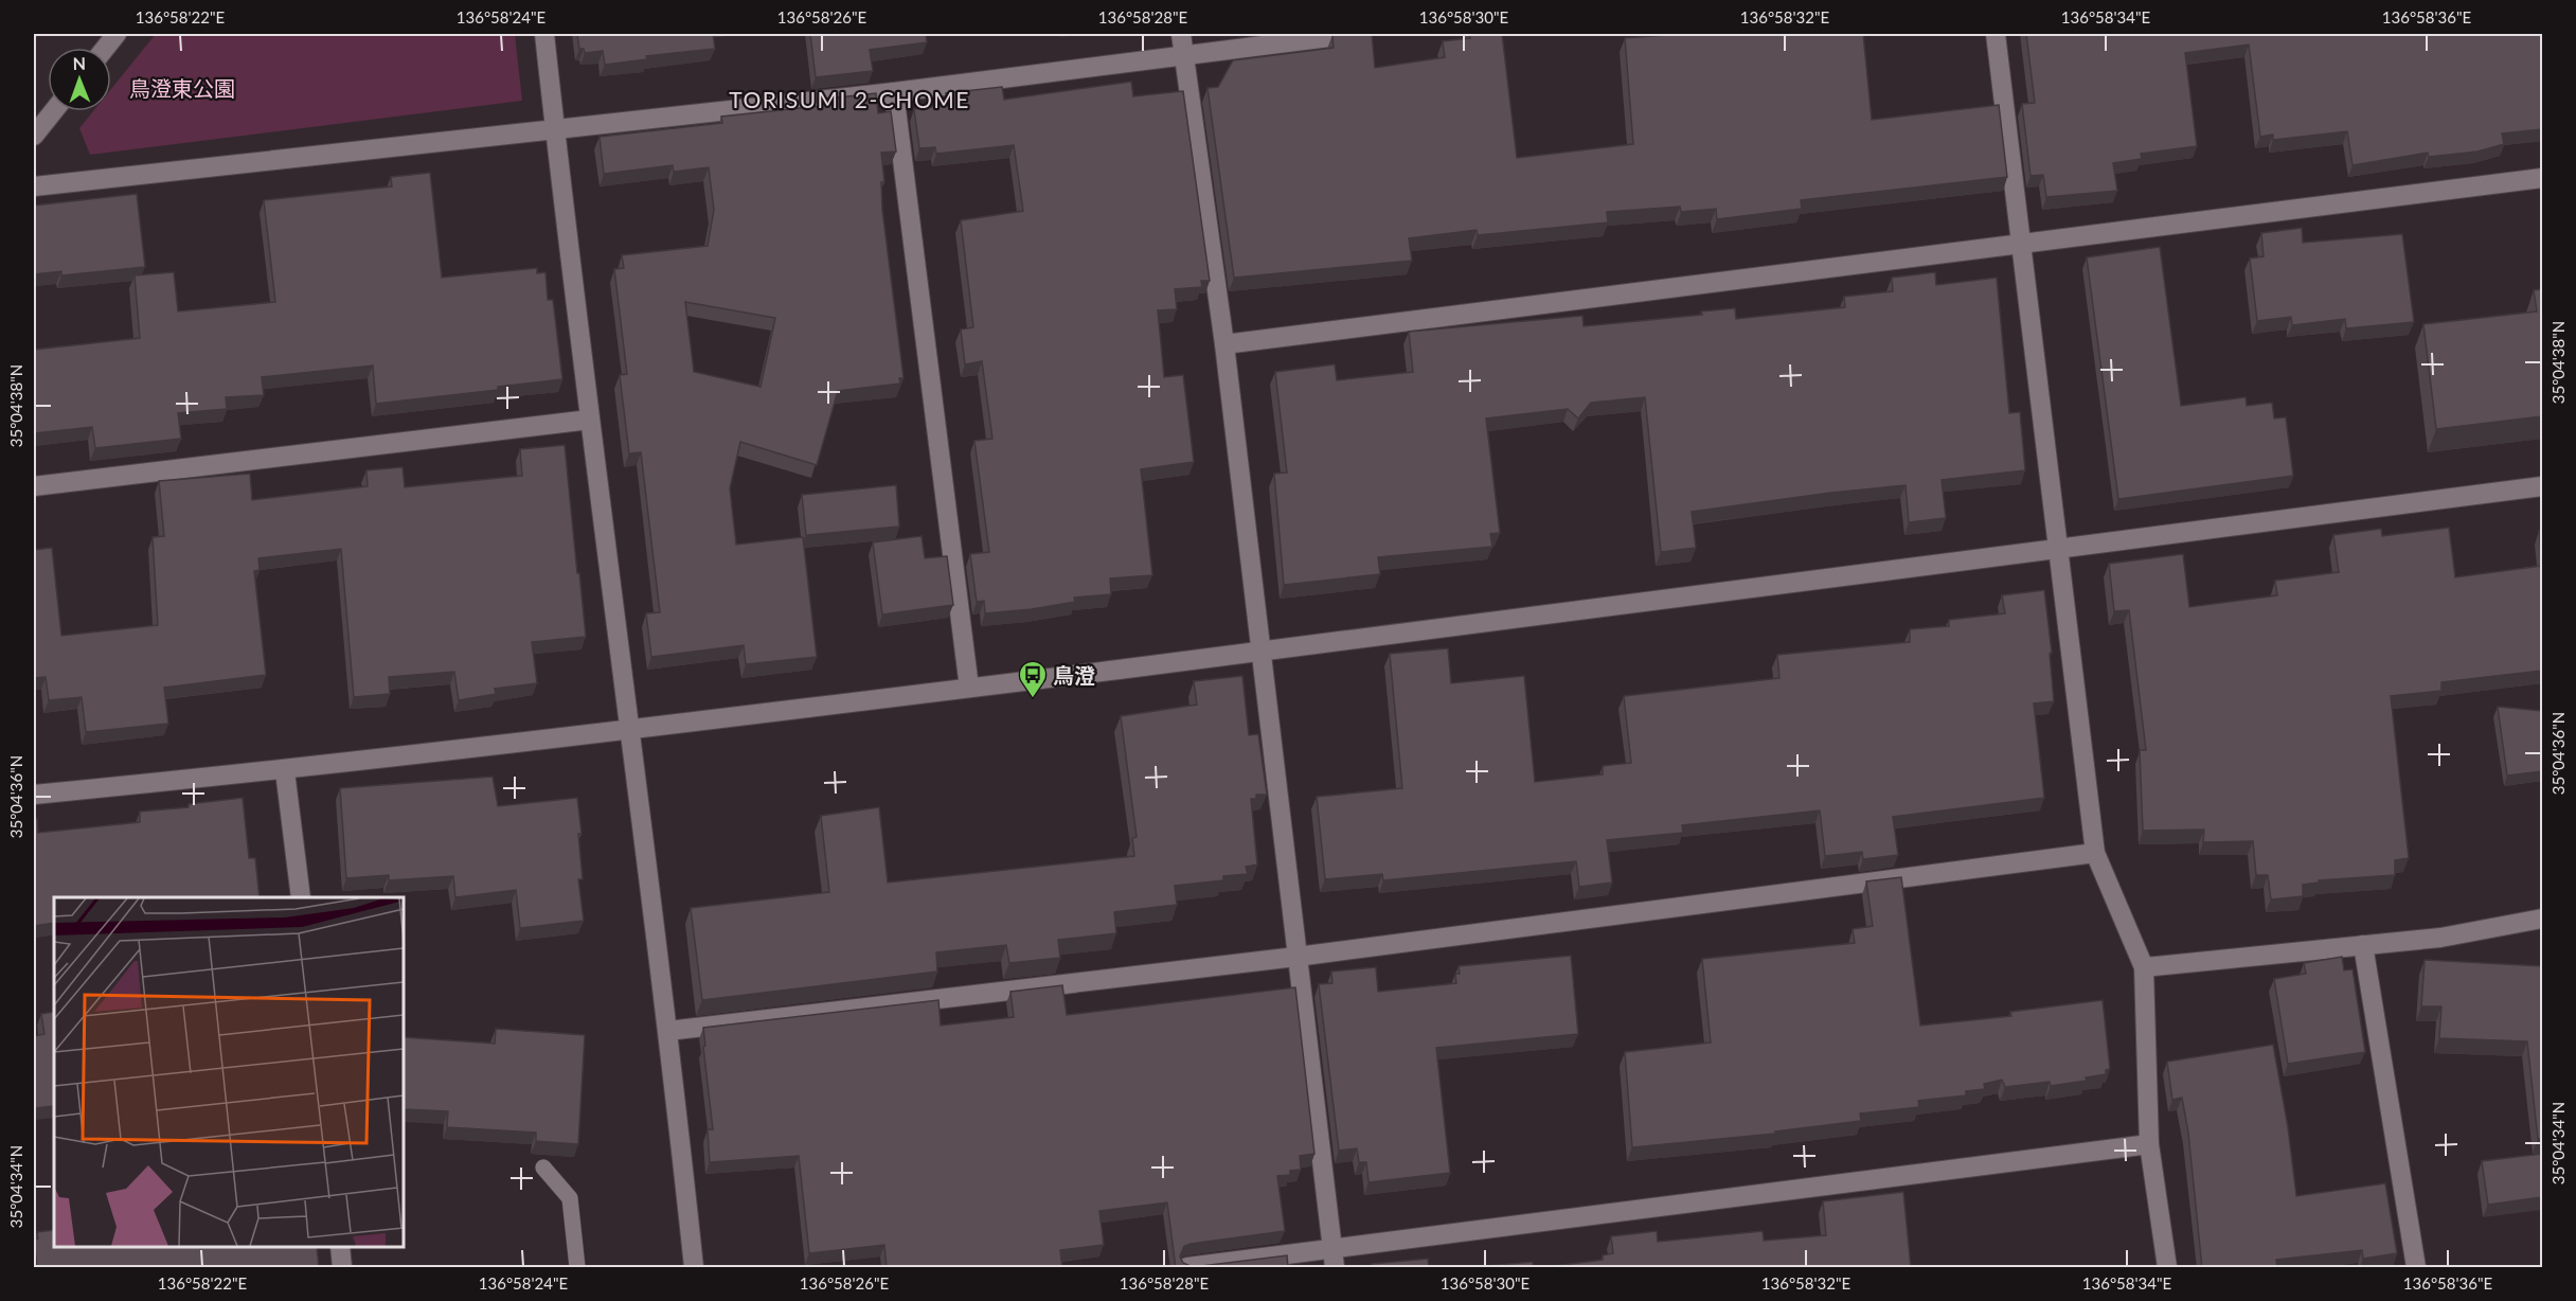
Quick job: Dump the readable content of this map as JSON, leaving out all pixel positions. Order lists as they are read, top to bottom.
{
  "districts": ["TORISUMI 2-CHOME"],
  "parks": ["鳥澄東公園"],
  "places": {
    "bus stop": ["鳥澄"]
  },
  "north": "top",
  "coordinates": [
    "136°58'22\"E",
    "136°58'24\"E",
    "136°58'26\"E",
    "136°58'28\"E",
    "136°58'30\"E",
    "136°58'32\"E",
    "136°58'34\"E",
    "136°58'36\"E",
    "35°04'38\"N",
    "35°04'36\"N",
    "35°04'34\"N"
  ]
}
